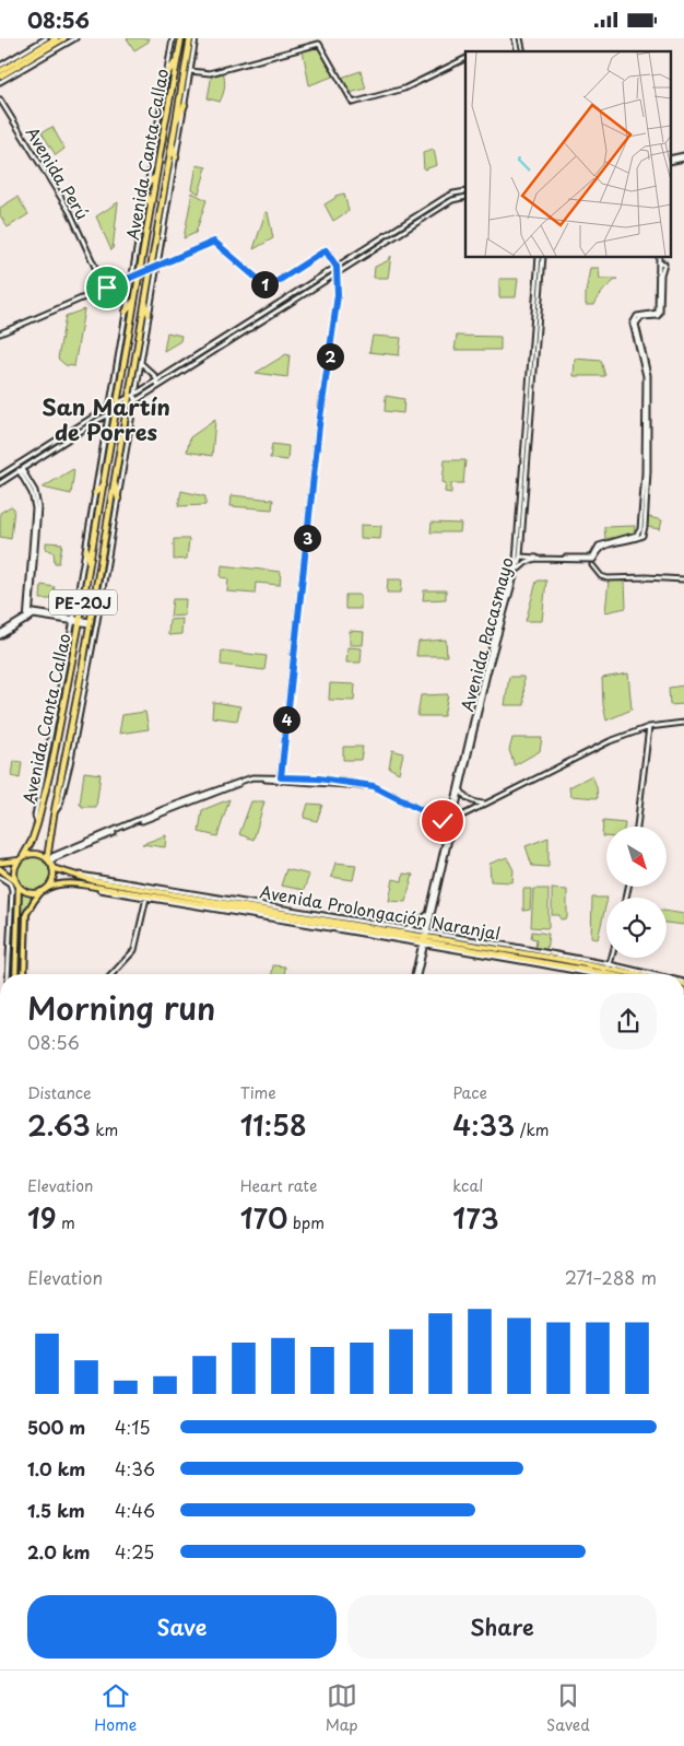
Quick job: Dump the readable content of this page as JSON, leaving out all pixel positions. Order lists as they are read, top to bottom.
{
  "streets": {
    "highway": ["Avenida Canta Callao", "PE-20J"],
    "main road": ["Avenida Prolongación Naranjal"],
    "street": ["Avenida Perú", "Avenida Pacasmayo"]
  },
  "crossings": [
    ["Avenida Canta Callao", "Avenida Prolongación Naranjal"],
    ["Avenida Pacasmayo", "Avenida Prolongación Naranjal"]
  ],
  "districts": ["San Martín de Porres"],
  "north": "bottom right",
  "page": {
    "status": "08:56",
    "pins": [
      "1",
      "2",
      "3",
      "4"
    ],
    "heading": ["Morning run", "08:56"],
    "stats": [
      ["Distance", "2.63 km"],
      ["Time", "11:58"],
      ["Pace", "4:33 /km"],
      ["Elevation", "19 m"],
      ["Heart rate", "170 bpm"],
      ["kcal", "173"]
    ],
    "chart": ["Elevation", "271–288 m"],
    "list": [
      {
        "name": "500 m",
        "note": "4:15"
      },
      {
        "name": "1.0 km",
        "note": "4:36"
      },
      {
        "name": "1.5 km",
        "note": "4:46"
      },
      {
        "name": "2.0 km",
        "note": "4:25"
      }
    ],
    "buttons": ["Save", "Share"],
    "tabs": ["Home", "Map", "Saved"]
  }
}
